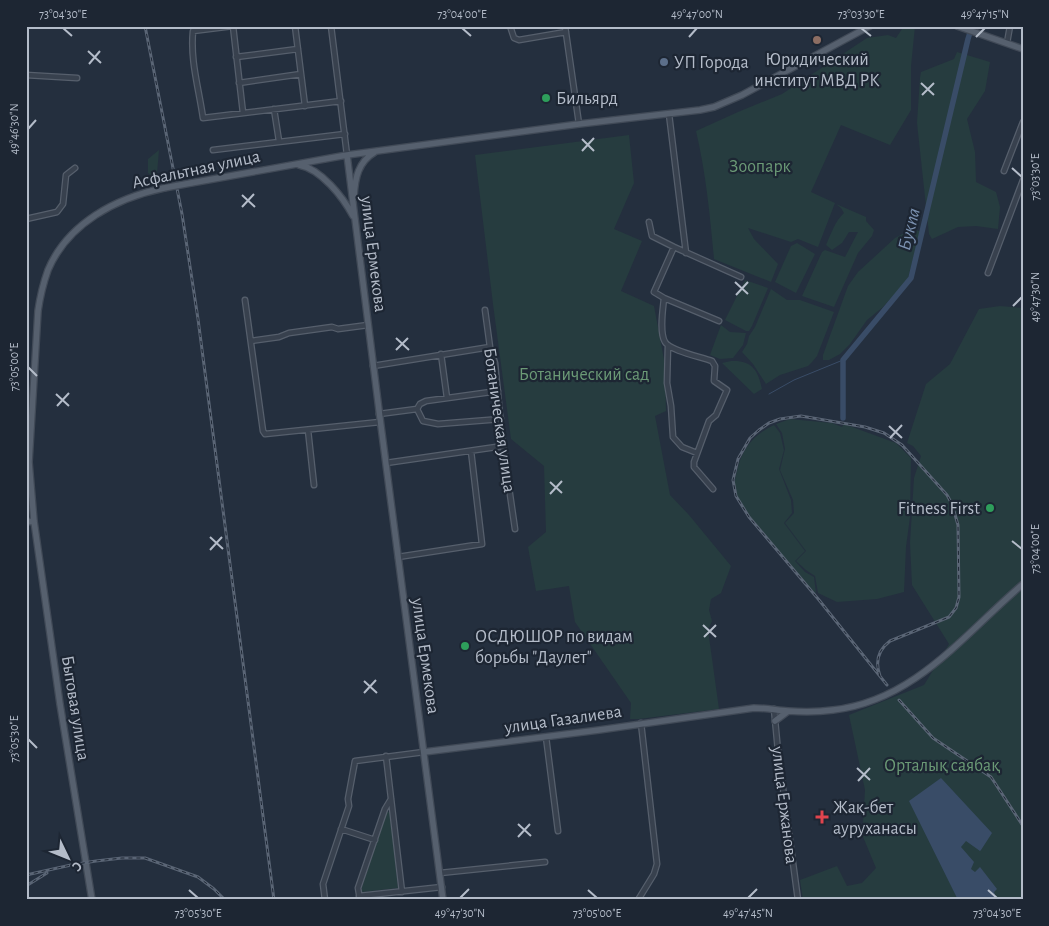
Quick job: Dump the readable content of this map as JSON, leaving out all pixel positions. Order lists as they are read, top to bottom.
{
  "streets": {
    "main road": [
      "Асфальтная улица",
      "улица Ермекова",
      "Бытовая улица",
      "улица Газалиева"
    ],
    "street": ["Ботаническая улица", "улица Ержанова"]
  },
  "crossings": [
    ["Асфальтная улица", "улица Ермекова"],
    ["Асфальтная улица", "Бытовая улица"],
    ["улица Ермекова", "улица Газалиева"],
    ["улица Газалиева", "улица Ержанова"]
  ],
  "water": ["Букпа"],
  "parks": ["Зоопарк", "Ботанический сад", "Орталық саябақ"],
  "places": {
    "other": [
      "Юридический институт МВД РК",
      "УП Города",
      "Бильярд",
      "Fitness First",
      "ОСДЮШОР по видам борьбы \"Даулет\""
    ],
    "health": ["Жақ-бет ауруханасы"]
  },
  "north": "bottom right",
  "coordinates": [
    "73°04'30\"E",
    "73°04'00\"E",
    "49°47'00\"N",
    "73°03'30\"E",
    "49°47'15\"N",
    "49°46'30\"N",
    "49°47'30\"N",
    "73°05'00\"E",
    "73°05'30\"E",
    "49°47'45\"N"
  ]
}
